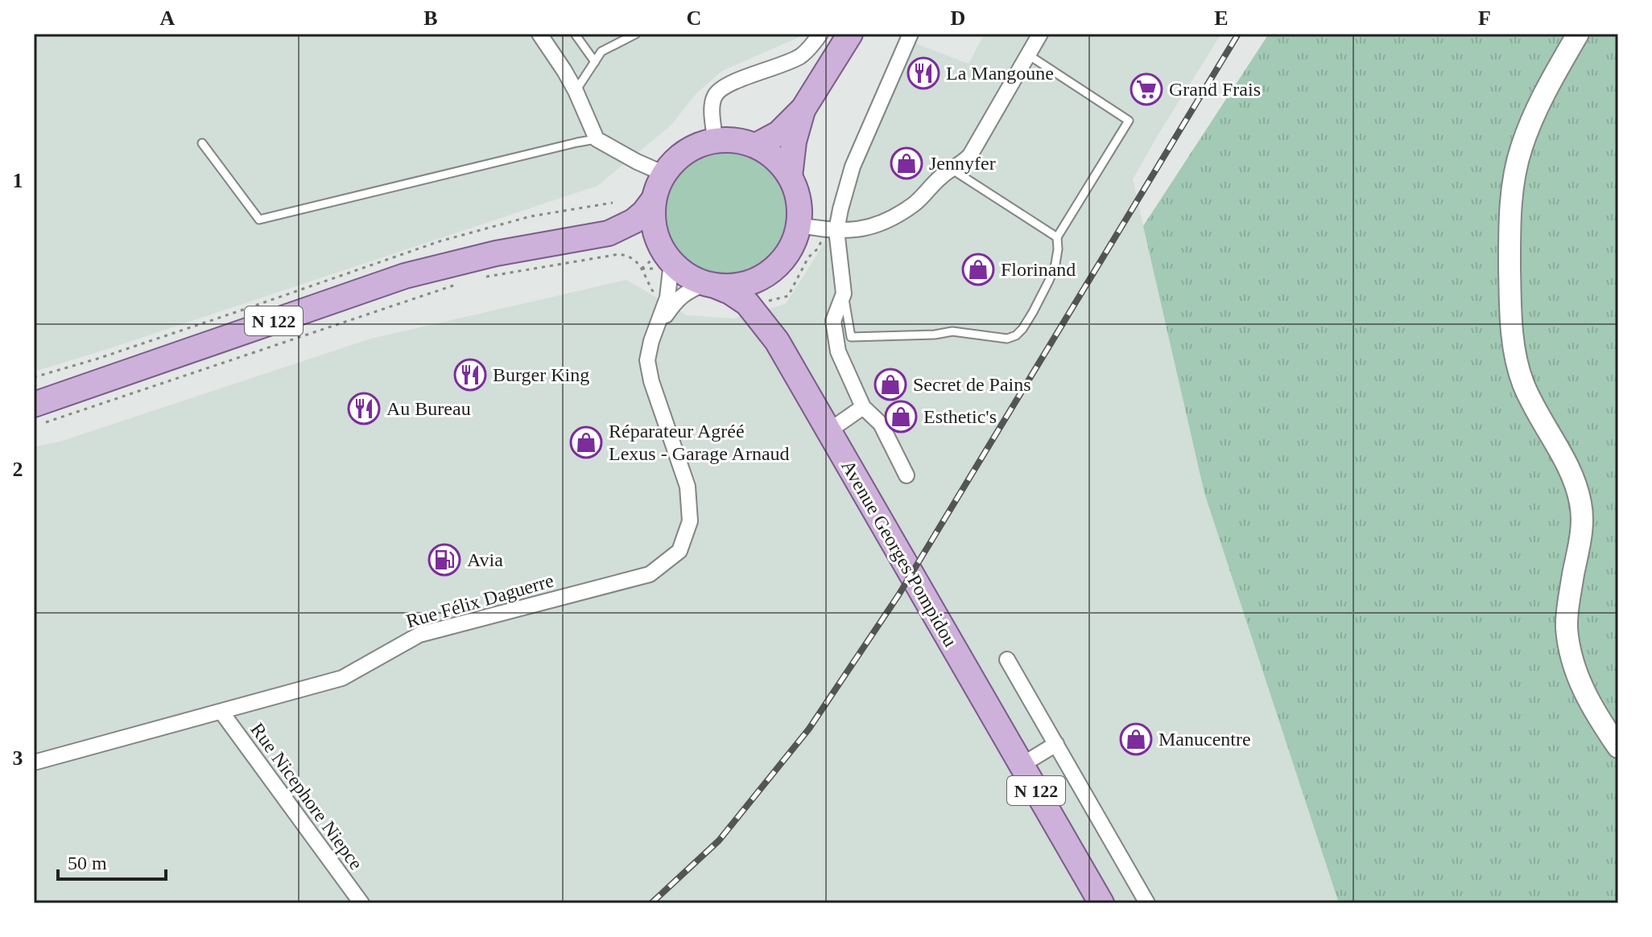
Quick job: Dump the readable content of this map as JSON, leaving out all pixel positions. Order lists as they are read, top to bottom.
{
  "streets": {
    "main road": ["N 122", "Avenue Georges Pompidou"],
    "street": ["Rue Félix Daguerre", "Rue Nicephore Niepce"]
  },
  "crossings": [
    ["N 122", "Avenue Georges Pompidou"],
    ["N 122", "Rue Félix Daguerre"],
    ["Avenue Georges Pompidou", "Rue Félix Daguerre"],
    ["Rue Félix Daguerre", "Rue Nicephore Niepce"]
  ],
  "places": {
    "restaurant": ["La Mangoune", "Burger King", "Au Bureau"],
    "supermarket": ["Grand Frais"],
    "shop": [
      "Jennyfer",
      "Florinand",
      "Secret de Pains",
      "Esthetic's",
      "Réparateur Agréé Lexus - Garage Arnaud",
      "Manucentre"
    ],
    "fuel station": ["Avia"]
  },
  "scale_bar": "50 m",
  "grid": {
    "columns": [
      "A",
      "B",
      "C",
      "D",
      "E",
      "F"
    ],
    "rows": ["1", "2", "3"]
  }
}
